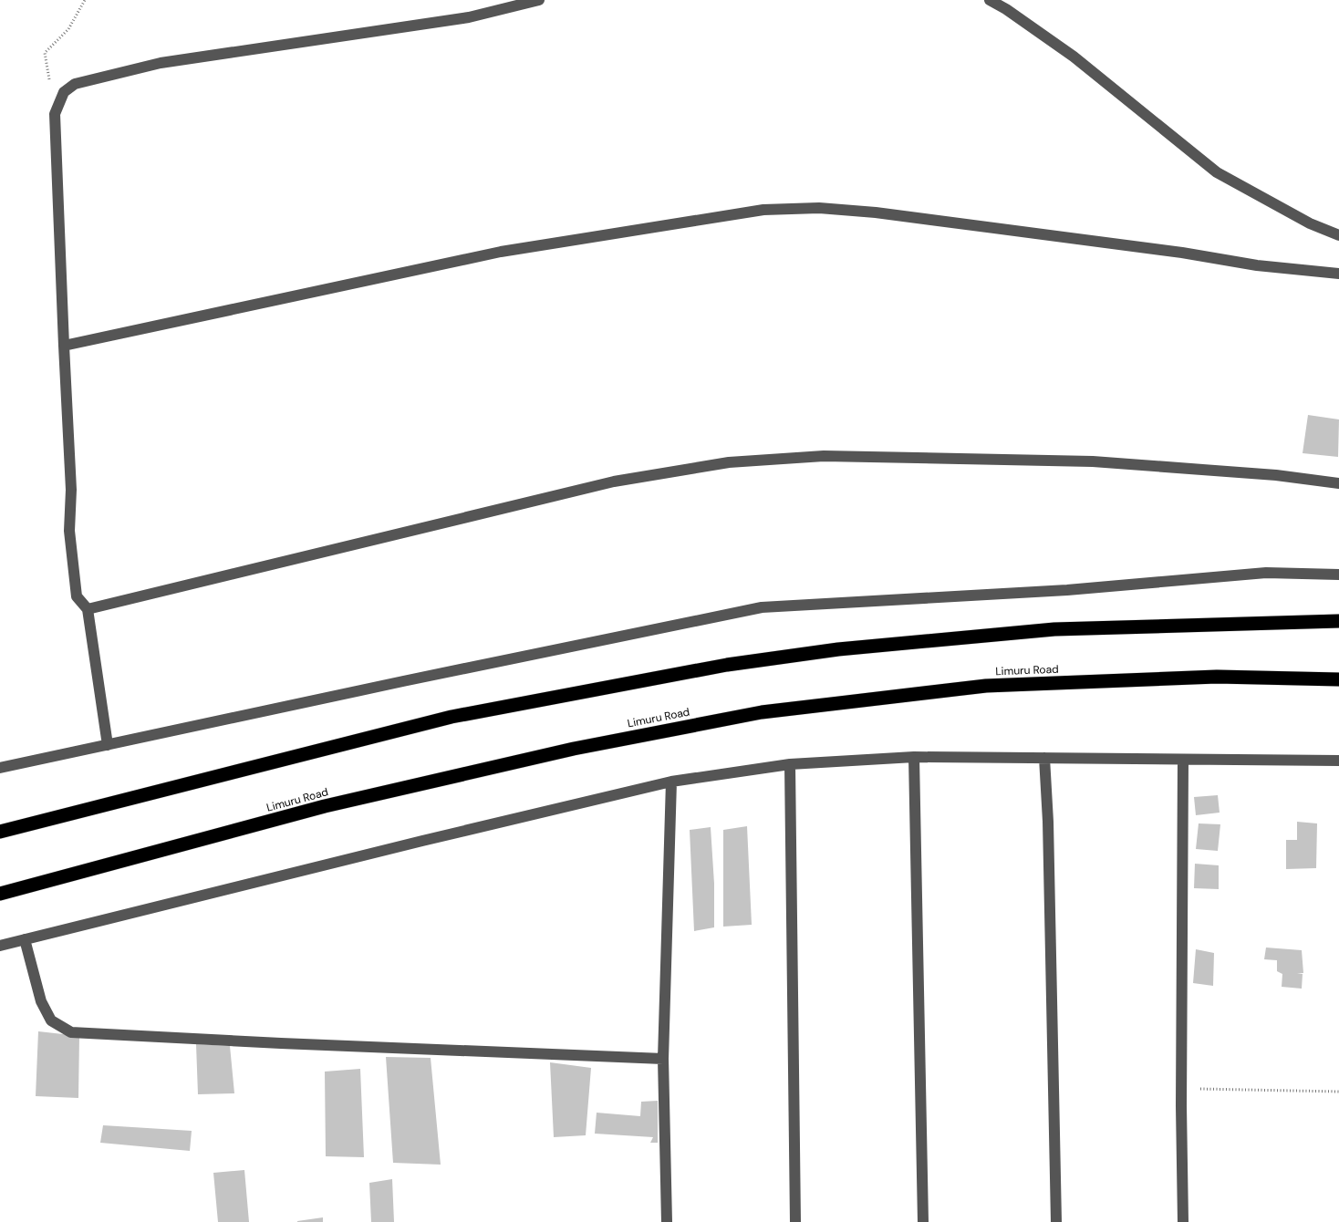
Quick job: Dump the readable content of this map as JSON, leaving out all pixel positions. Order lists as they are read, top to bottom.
{
  "streets": {
    "highway": ["Limuru Road"]
  }
}
